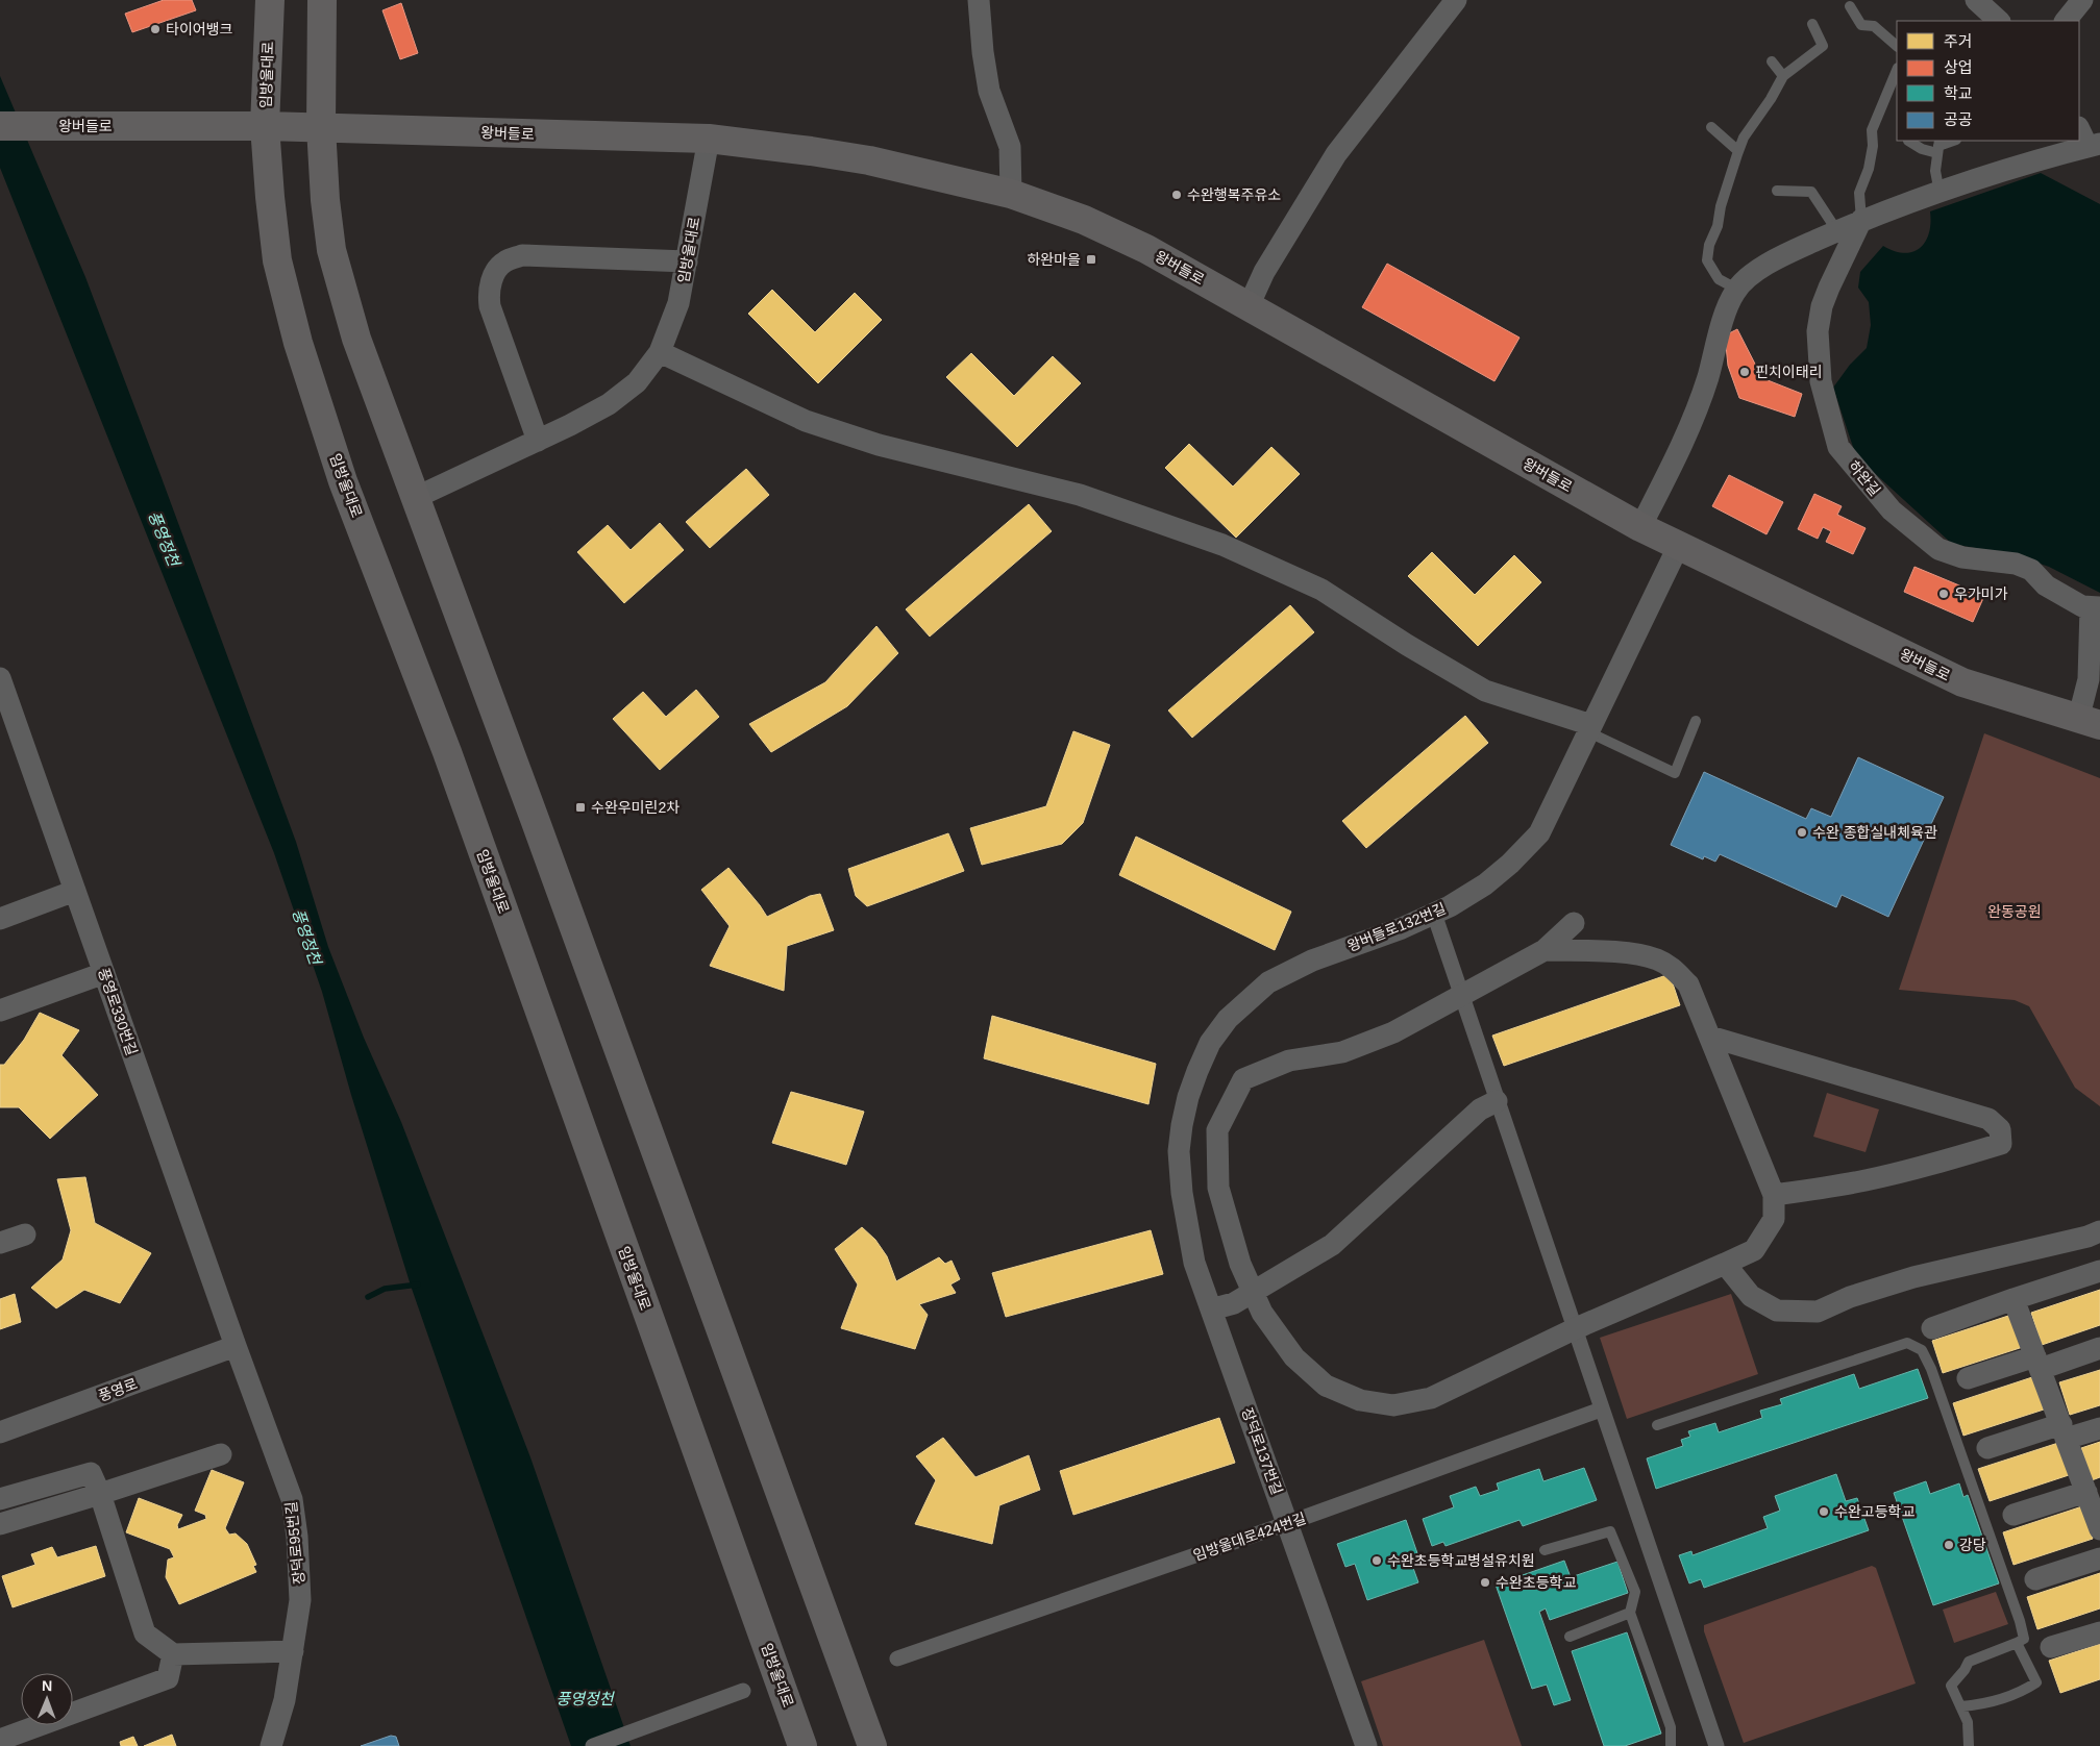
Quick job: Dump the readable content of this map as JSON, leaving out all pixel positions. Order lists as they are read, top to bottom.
{
  "streets": {
    "main road": ["임방울대로", "왕버들로"],
    "street": [
      "하완길",
      "왕버들로132번길",
      "풍영로330번길",
      "풍영로",
      "장덕로137번길",
      "임방울대로424번길",
      "장덕로95번길"
    ]
  },
  "crossings": [
    ["임방울대로", "왕버들로"],
    ["왕버들로", "왕버들로132번길"],
    ["왕버들로132번길", "장덕로137번길"],
    ["풍영로330번길", "풍영로"],
    ["풍영로330번길", "장덕로95번길"],
    ["풍영로", "장덕로95번길"],
    ["장덕로137번길", "임방울대로424번길"]
  ],
  "water": ["풍영정천"],
  "parks": ["완동공원"],
  "places": {
    "other": [
      "타이어뱅크",
      "수완행복주유소",
      "핀치이태리",
      "우가미가",
      "수완 종합실내체육관",
      "수완고등학교",
      "강당",
      "수완초등학교병설유치원",
      "수완초등학교"
    ],
    "transit": ["하완마을", "수완우미린2차"]
  },
  "legend": [
    "주거",
    "상업",
    "학교",
    "공공"
  ],
  "north": "top"
}
